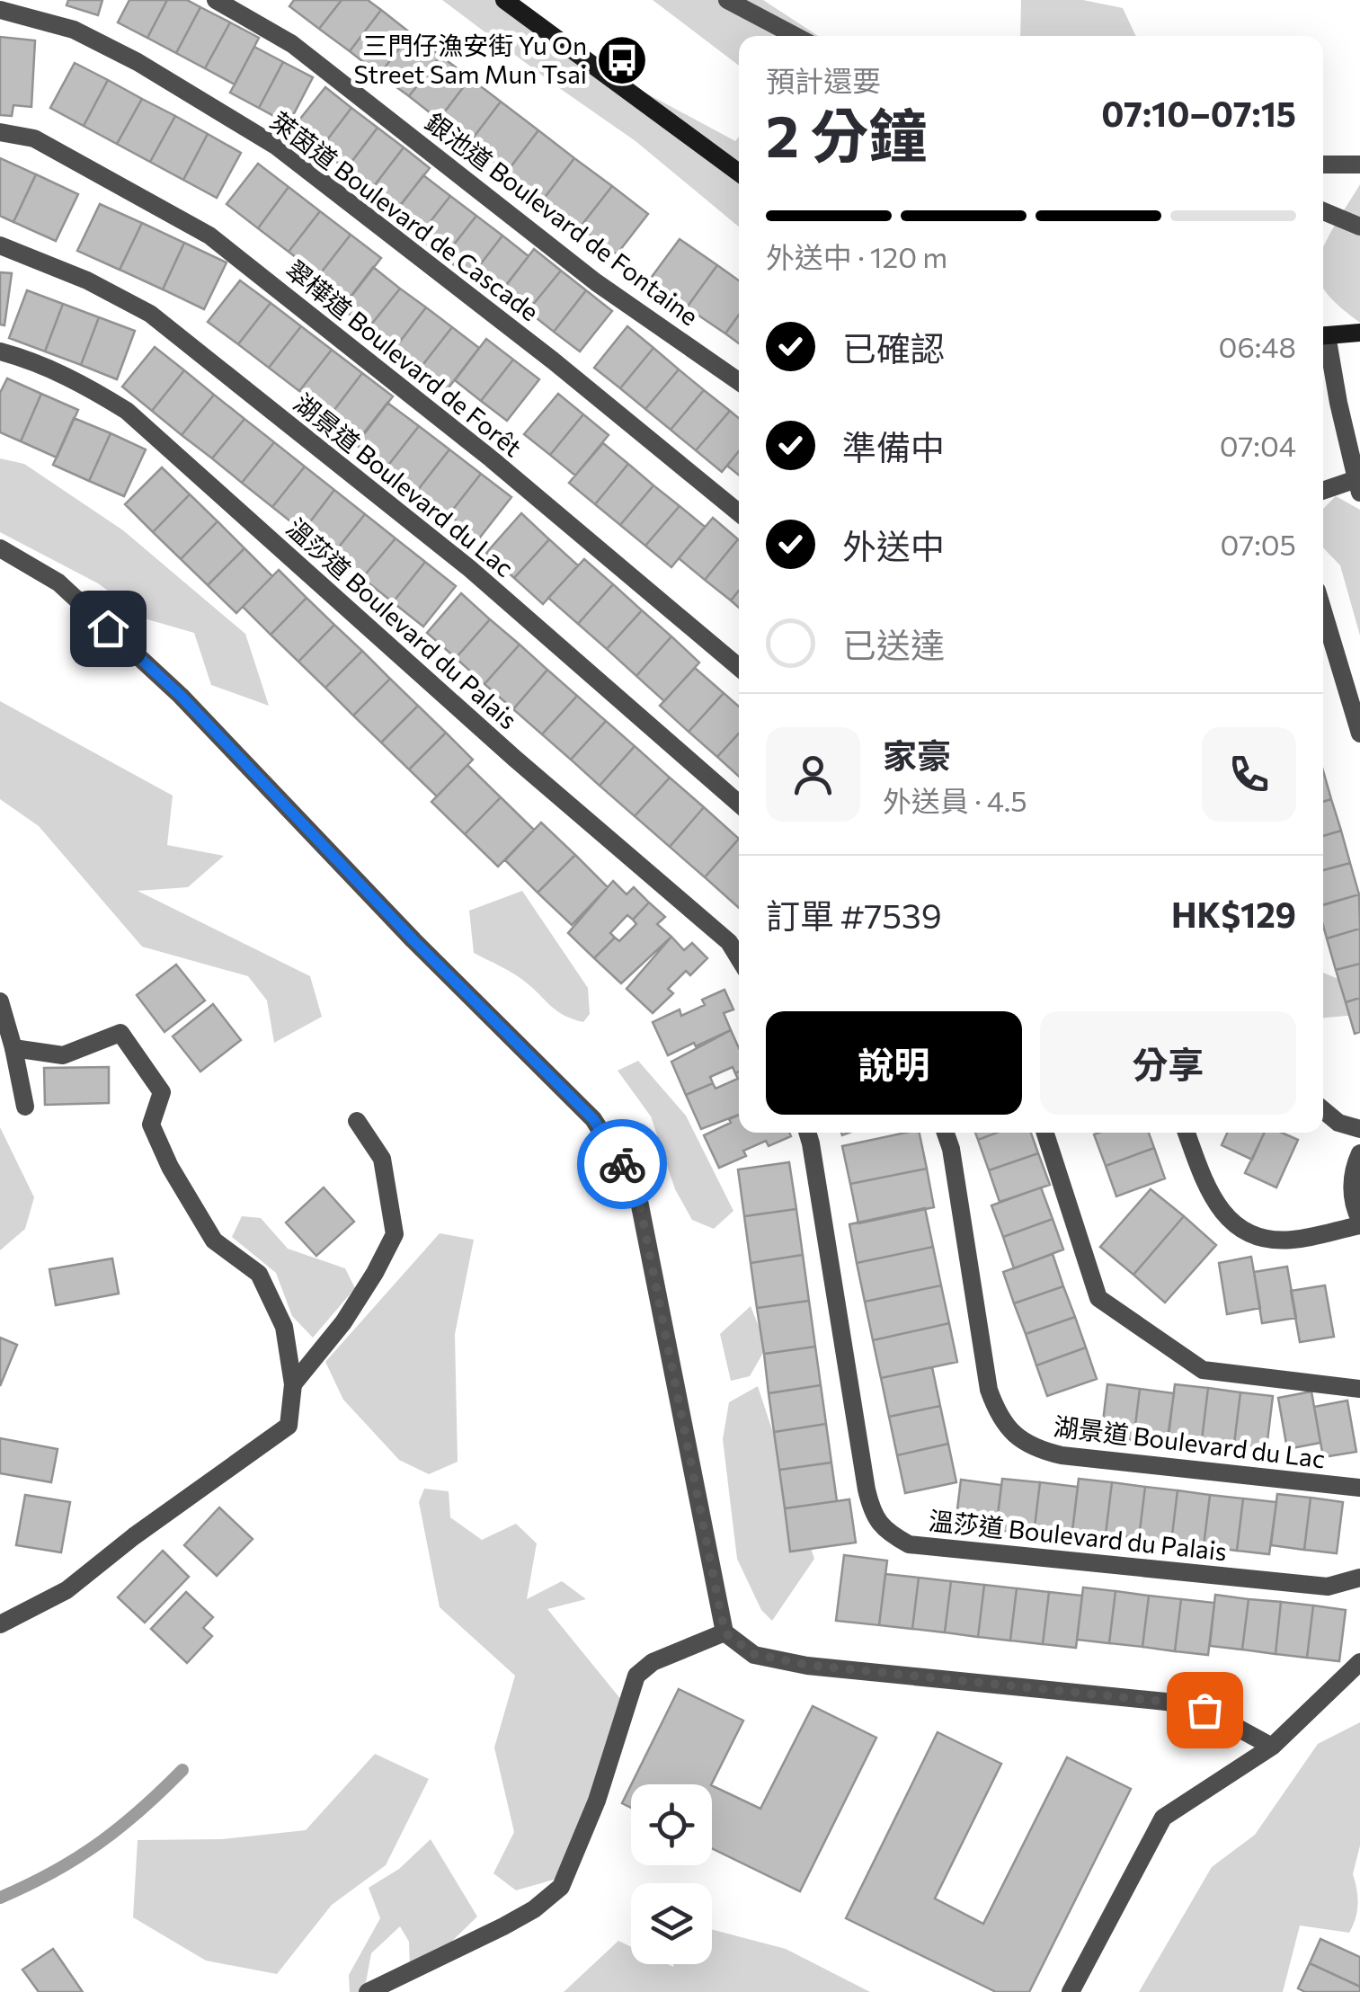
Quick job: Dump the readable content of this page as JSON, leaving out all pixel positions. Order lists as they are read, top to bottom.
{
  "streets": {
    "street": [
      "萊茵道 Boulevard de Cascade",
      "銀池道 Boulevard de Fontaine",
      "翠樺道 Boulevard de Forêt",
      "湖景道 Boulevard du Lac",
      "溫莎道 Boulevard du Palais"
    ]
  },
  "places": {
    "bus stop": ["三門仔漁安街 Yu On Street Sam Mun Tsai"]
  },
  "page": {
    "heading": ["2 分鐘", "預計還要", "07:10–07:15"],
    "panel": [
      "家豪",
      "外送員 · 4.5",
      "訂單 #7539",
      "HK$129"
    ],
    "bar": "外送中 · 120 m",
    "list": [
      ["已確認", "06:48"],
      ["準備中", "07:04"],
      ["外送中", "07:05"],
      "已送達"
    ],
    "buttons": ["說明", "分享"]
  }
}
